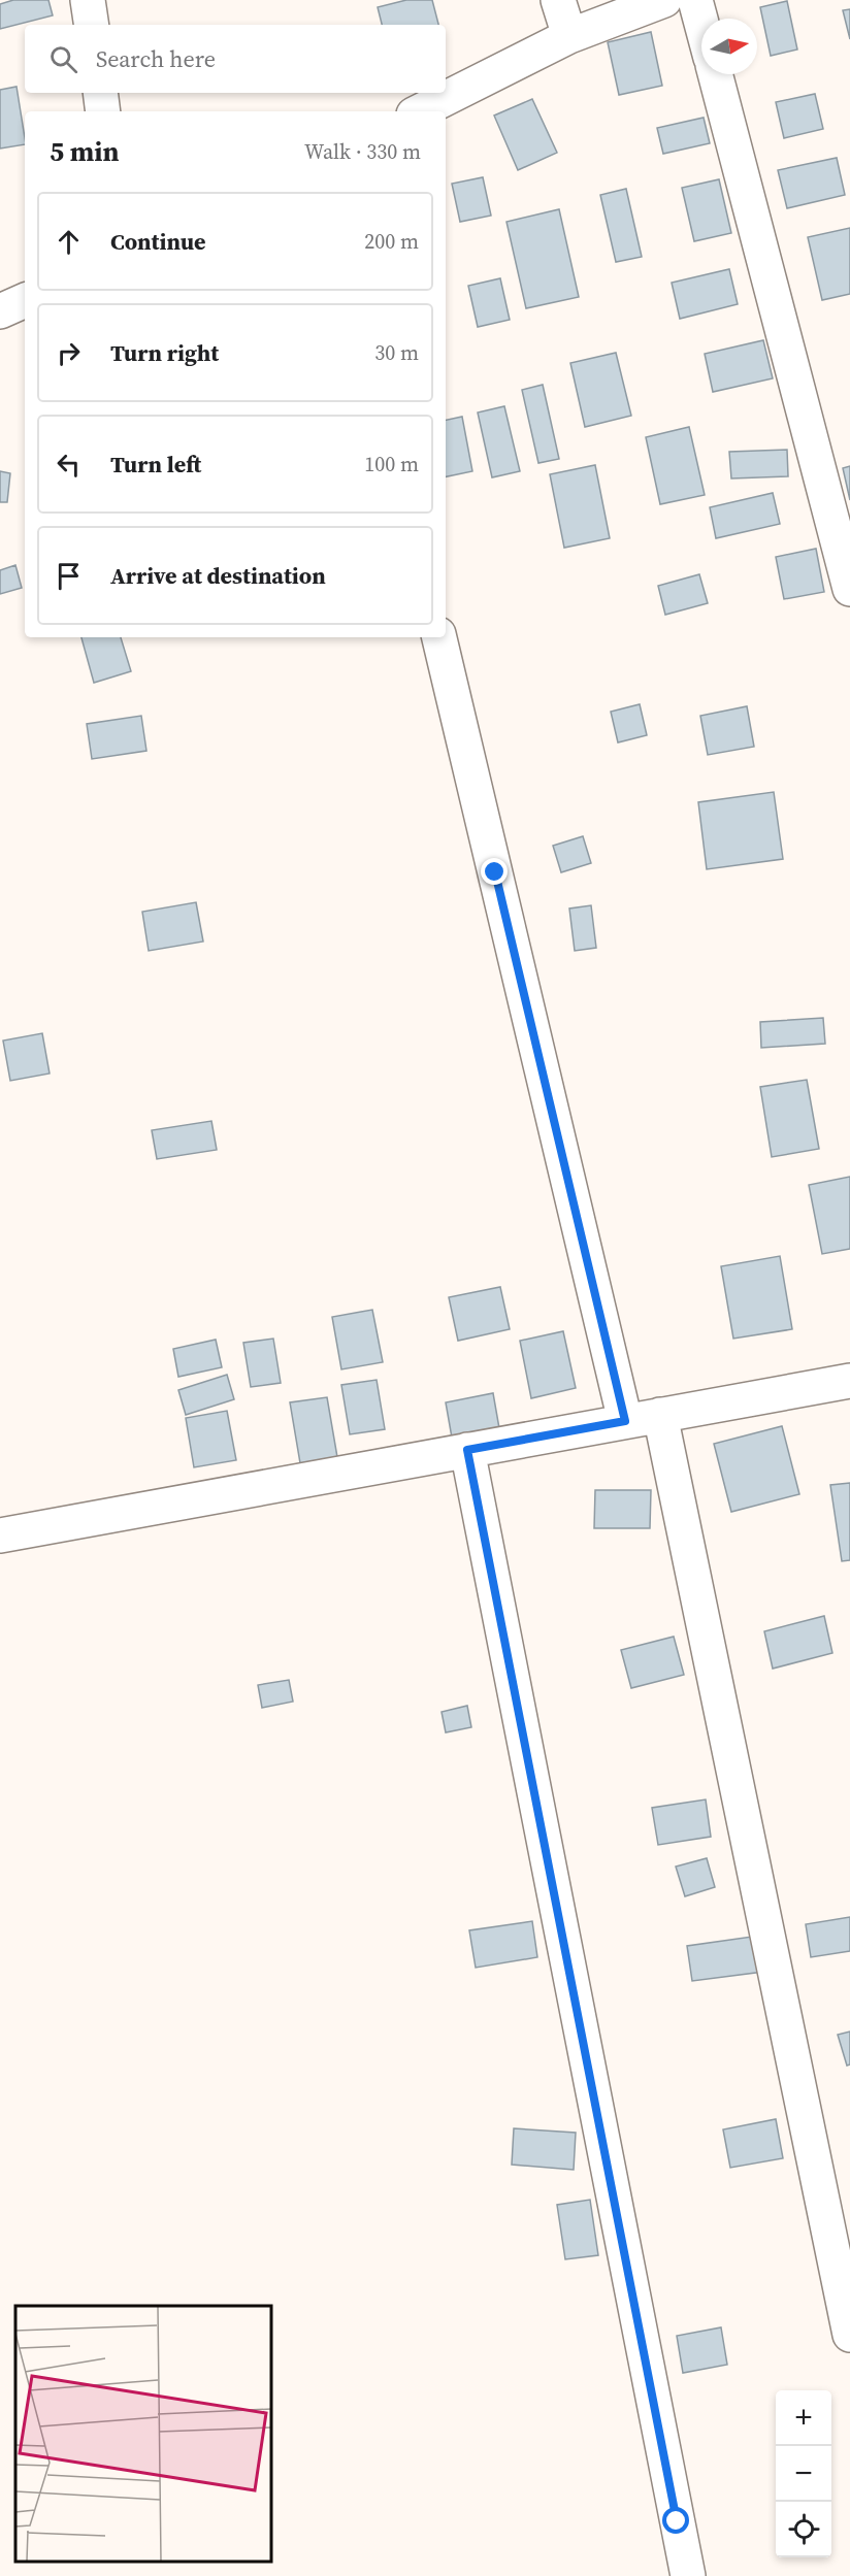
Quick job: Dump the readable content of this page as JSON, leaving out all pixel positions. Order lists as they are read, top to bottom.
{
  "north": "right",
  "page": {
    "search": "Search here",
    "heading": ["5 min", "Walk · 330 m"],
    "list": [
      ["Continue", "200 m"],
      ["Turn right", "30 m"],
      ["Turn left", "100 m"],
      "Arrive at destination"
    ],
    "map_buttons": ["+", "−"]
  }
}
